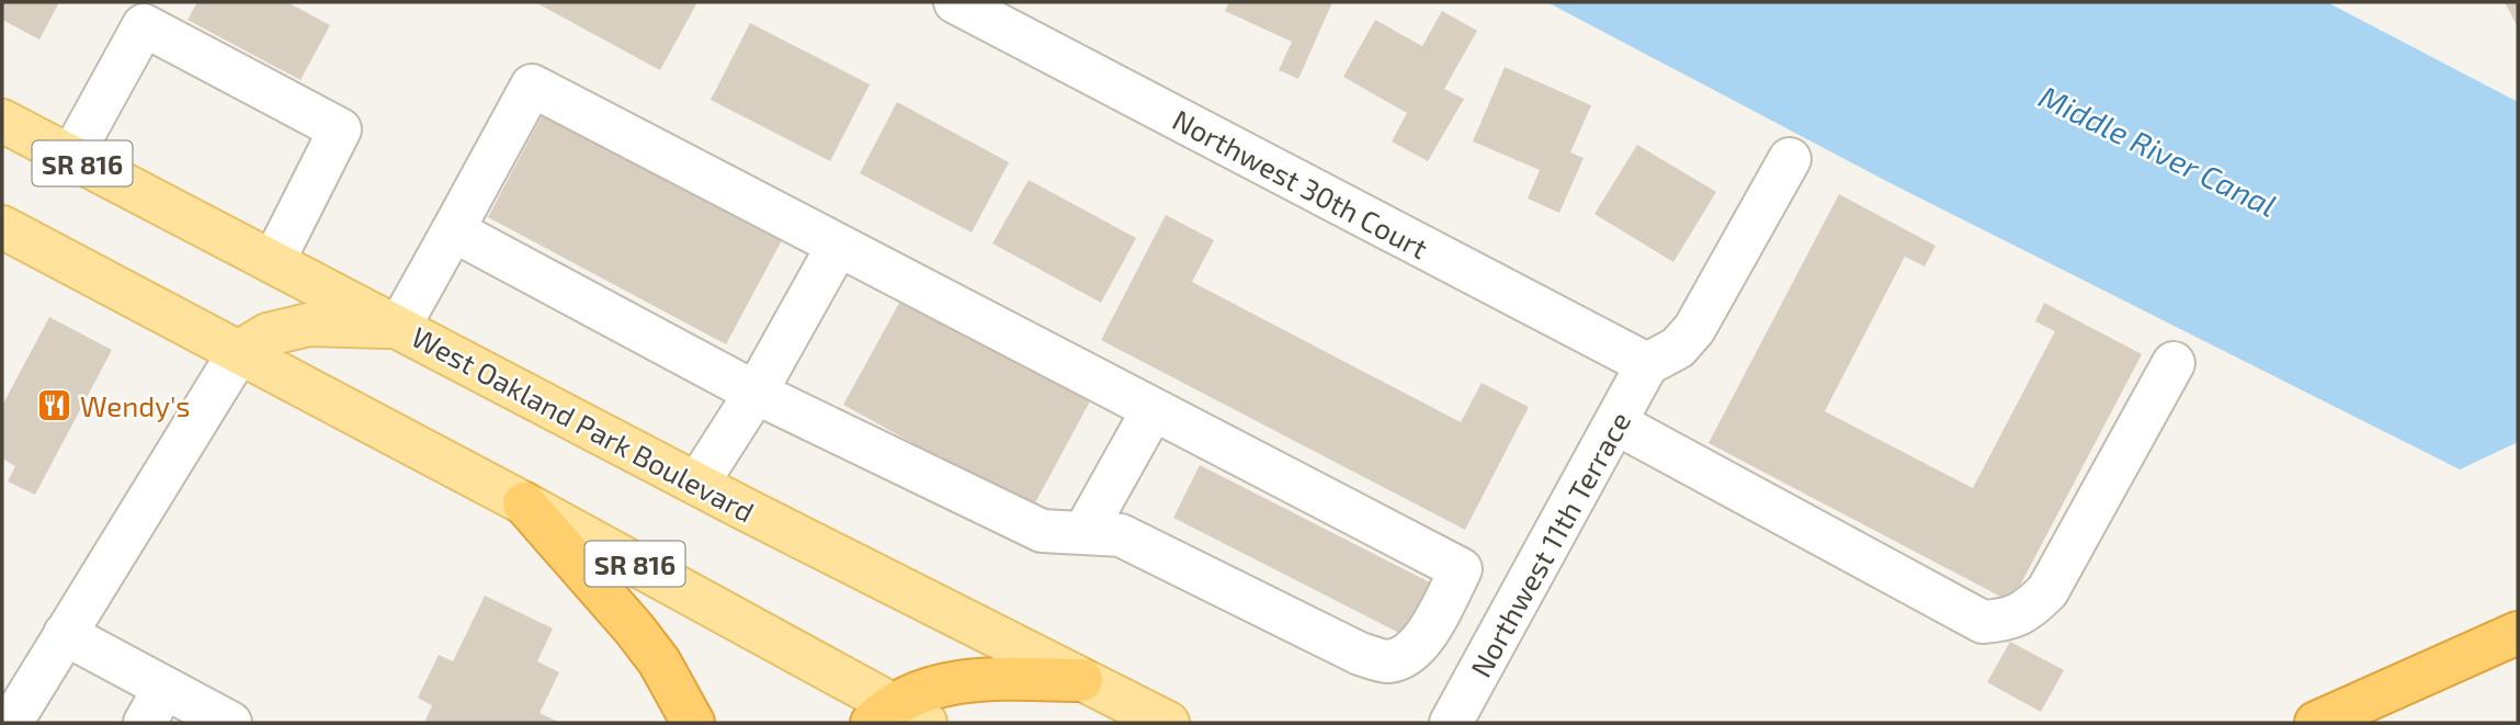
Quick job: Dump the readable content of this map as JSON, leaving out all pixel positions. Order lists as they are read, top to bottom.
{
  "streets": {
    "main road": ["SR 816", "West Oakland Park Boulevard"],
    "street": ["Northwest 30th Court", "Northwest 11th Terrace"]
  },
  "crossings": [
    ["Northwest 30th Court", "Northwest 11th Terrace"]
  ],
  "water": ["Middle River Canal"],
  "places": {
    "restaurant": ["Wendy's"]
  }
}
